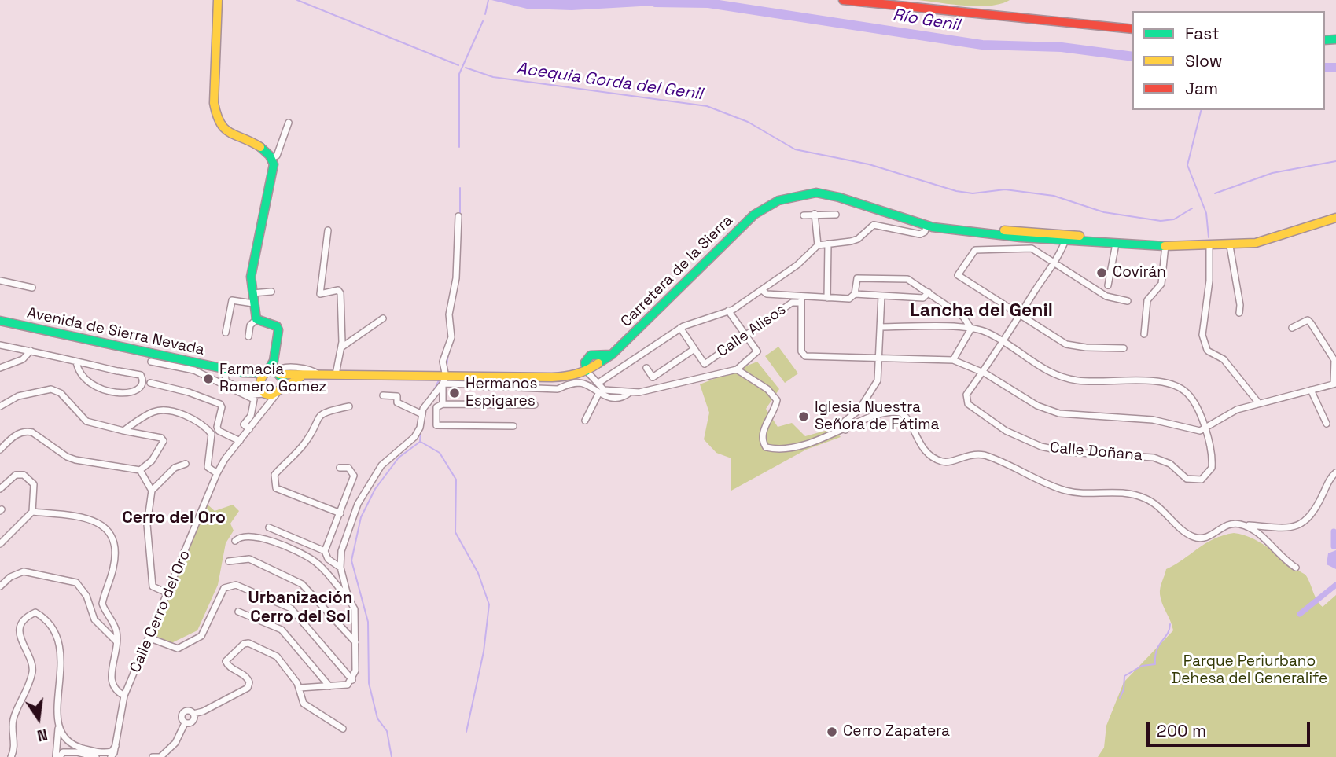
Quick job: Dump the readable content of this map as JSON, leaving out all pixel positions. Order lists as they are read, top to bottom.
{
  "streets": {
    "street": [
      "Carretera de la Sierra",
      "Calle Alisos",
      "Avenida de Sierra Nevada",
      "Calle Doñana",
      "Calle Cerro del Oro"
    ]
  },
  "crossings": [
    ["Carretera de la Sierra", "Avenida de Sierra Nevada"],
    ["Carretera de la Sierra", "Calle Doñana"],
    ["Avenida de Sierra Nevada", "Calle Cerro del Oro"]
  ],
  "districts": ["Lancha del Genil", "Cerro del Oro", "Urbanización Cerro del Sol"],
  "water": ["Río Genil", "Acequia Gorda del Genil"],
  "parks": ["Parque Periurbano Dehesa del Generalife"],
  "places": [
    "Covirán",
    "Farmacia Romero Gomez",
    "Hermanos Espigares",
    "Iglesia Nuestra Señora de Fátima",
    "Cerro Zapatera"
  ],
  "legend": ["Fast", "Slow", "Jam"],
  "scale_bar": "200 m",
  "north": "bottom"
}
